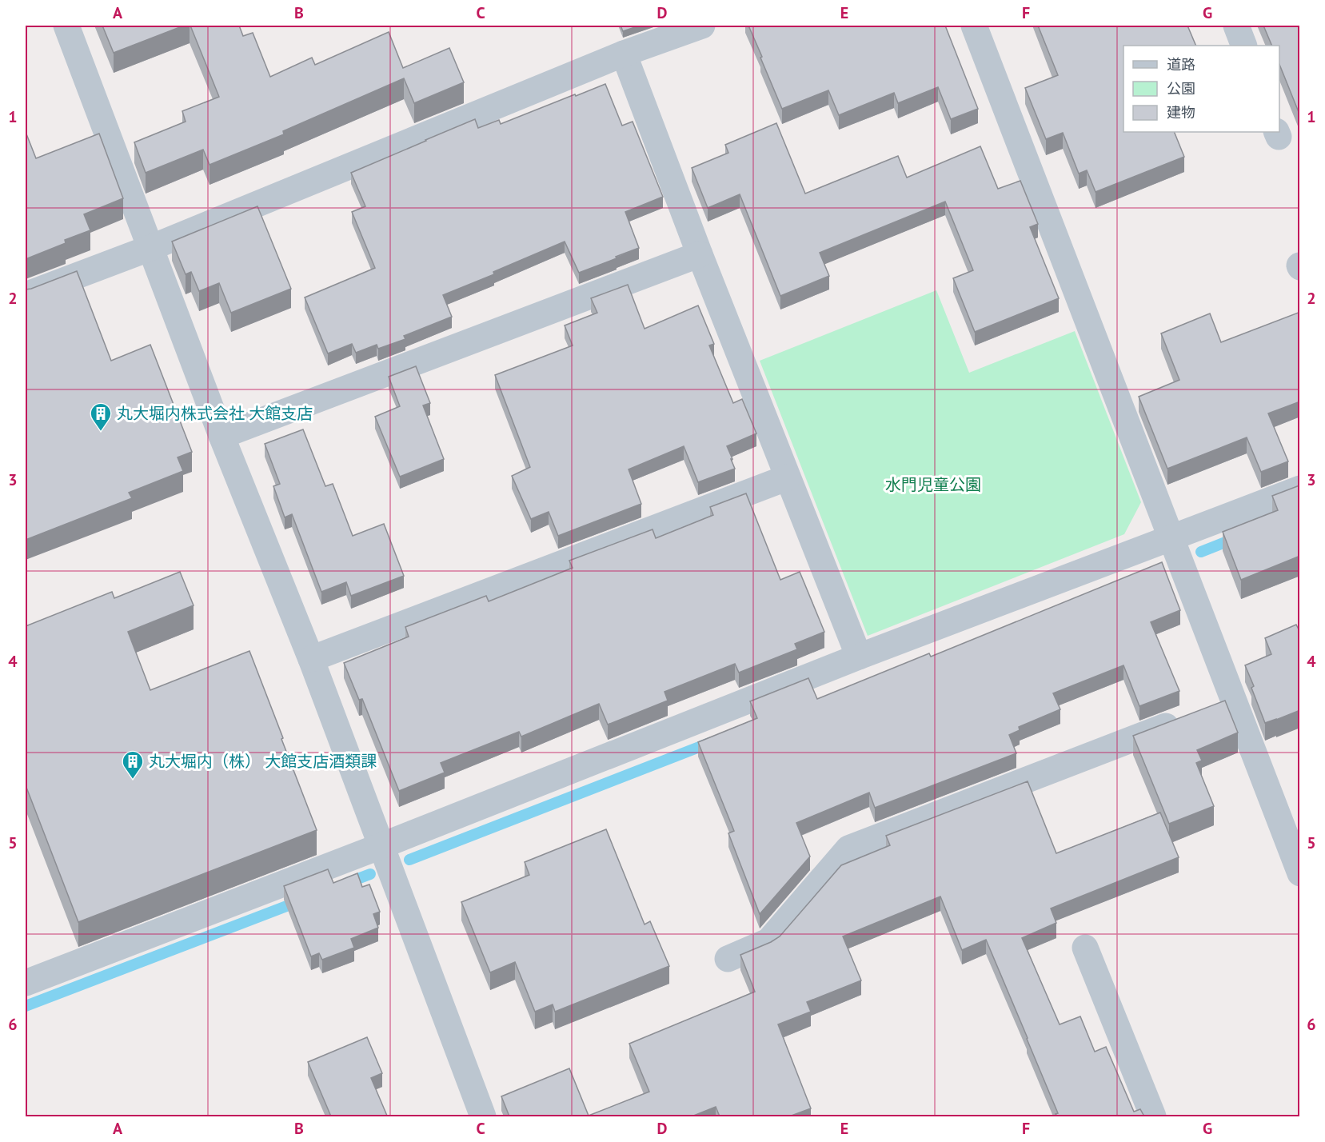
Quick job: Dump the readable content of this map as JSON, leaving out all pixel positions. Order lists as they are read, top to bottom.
{
  "parks": ["水門児童公園"],
  "places": {
    "building": ["丸大堀内株式会社 大館支店", "丸大堀内（株） 大館支店酒類課"]
  },
  "legend": ["道路", "公園", "建物"],
  "grid": {
    "columns": [
      "A",
      "B",
      "C",
      "D",
      "E",
      "F",
      "G"
    ],
    "rows": [
      "1",
      "2",
      "3",
      "4",
      "5",
      "6"
    ]
  }
}
